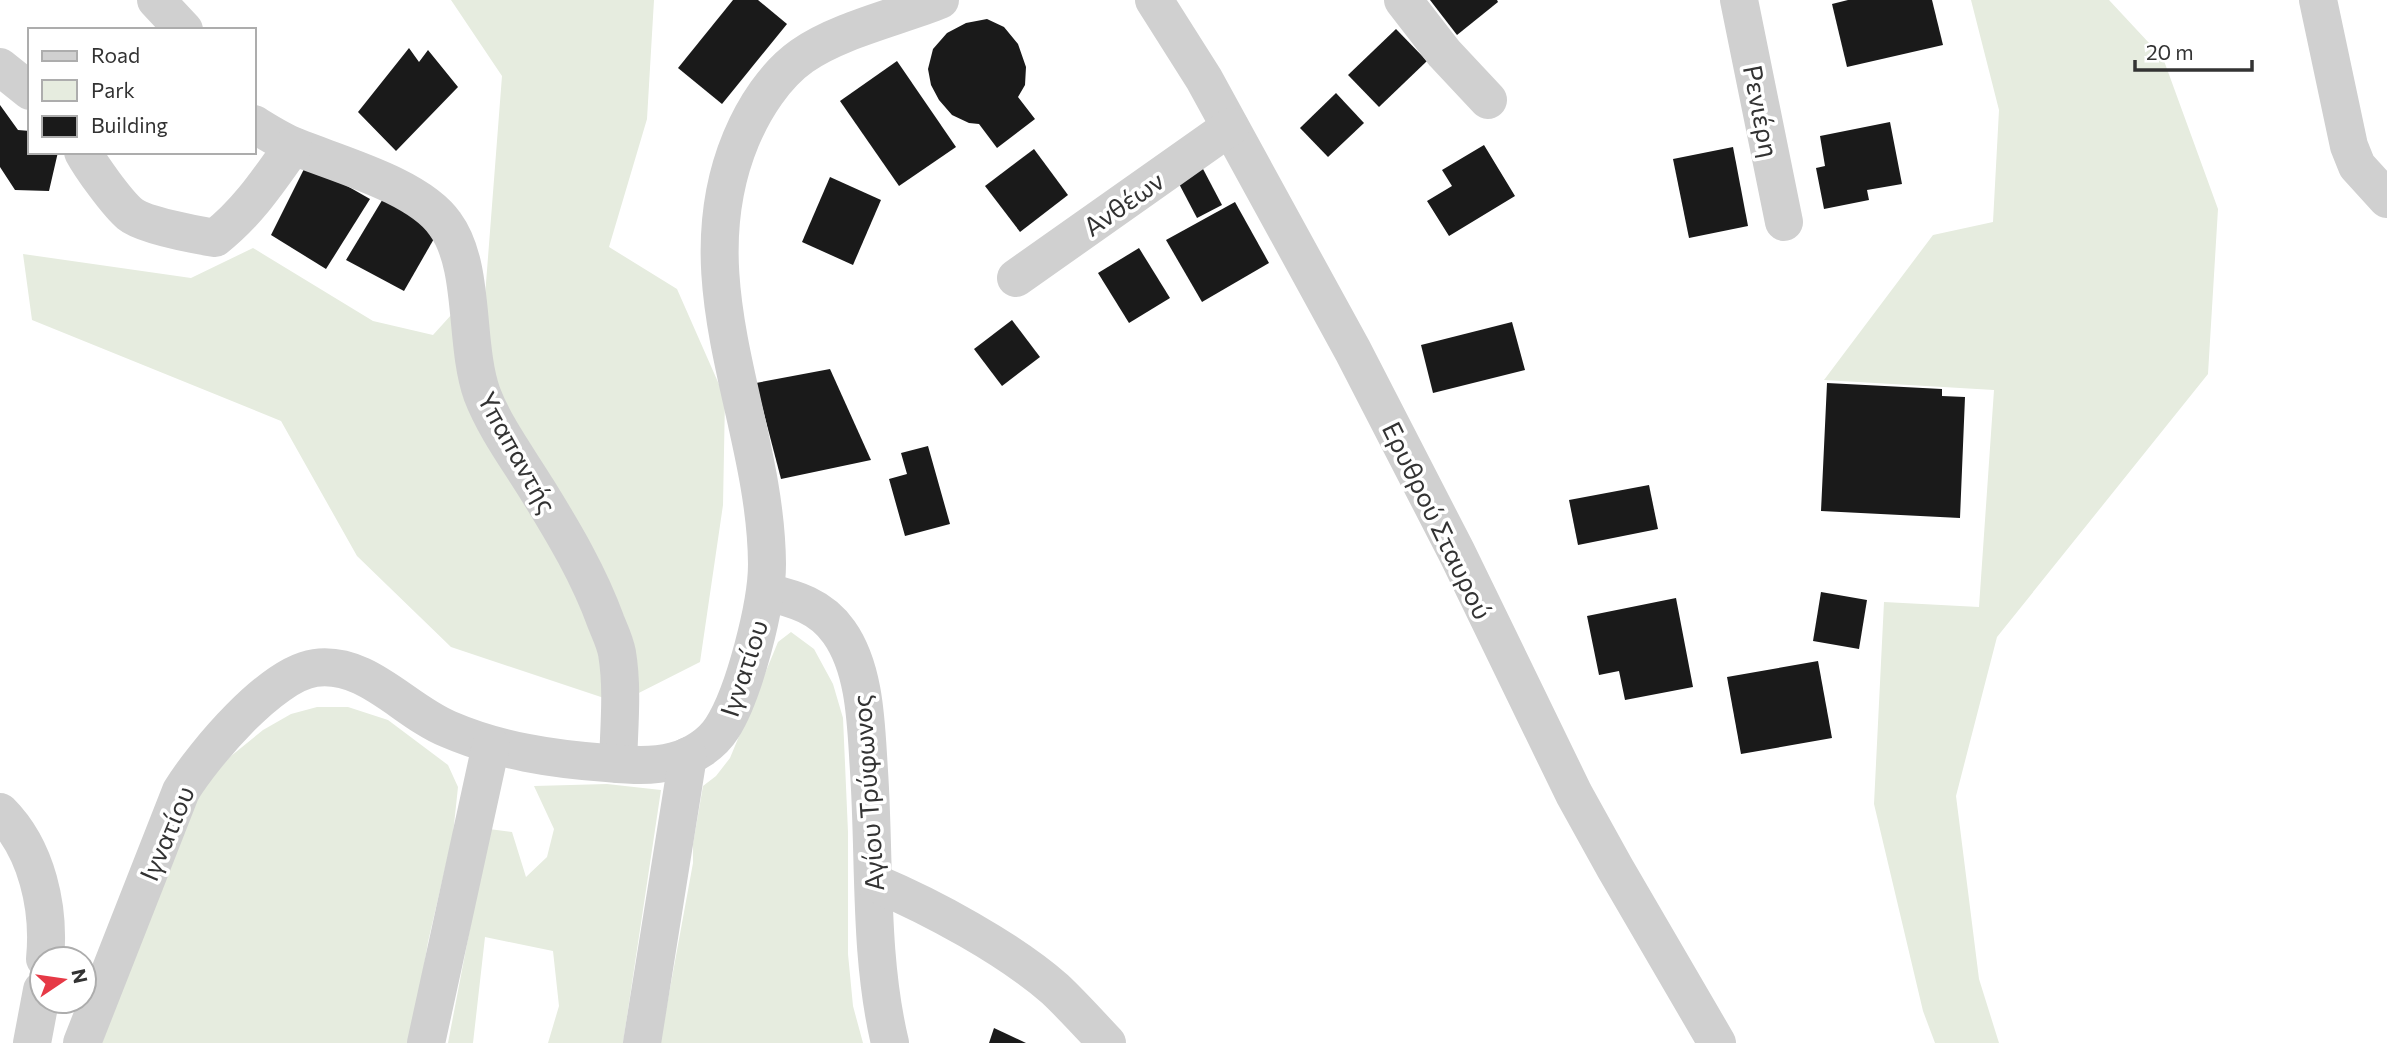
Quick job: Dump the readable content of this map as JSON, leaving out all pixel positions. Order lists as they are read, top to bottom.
{
  "streets": {
    "street": [
      "Ρενιέρη",
      "Ανθέων",
      "Υπαπαντής",
      "Ερυθρού Σταυρού",
      "Ιγνατίου",
      "Αγίου Τρύφωνος"
    ]
  },
  "crossings": [
    ["Ανθέων", "Ερυθρού Σταυρού"],
    ["Υπαπαντής", "Ιγνατίου"],
    ["Ιγνατίου", "Αγίου Τρύφωνος"]
  ],
  "legend": ["Road", "Park", "Building"],
  "scale_bar": "20 m",
  "north": "right"
}
